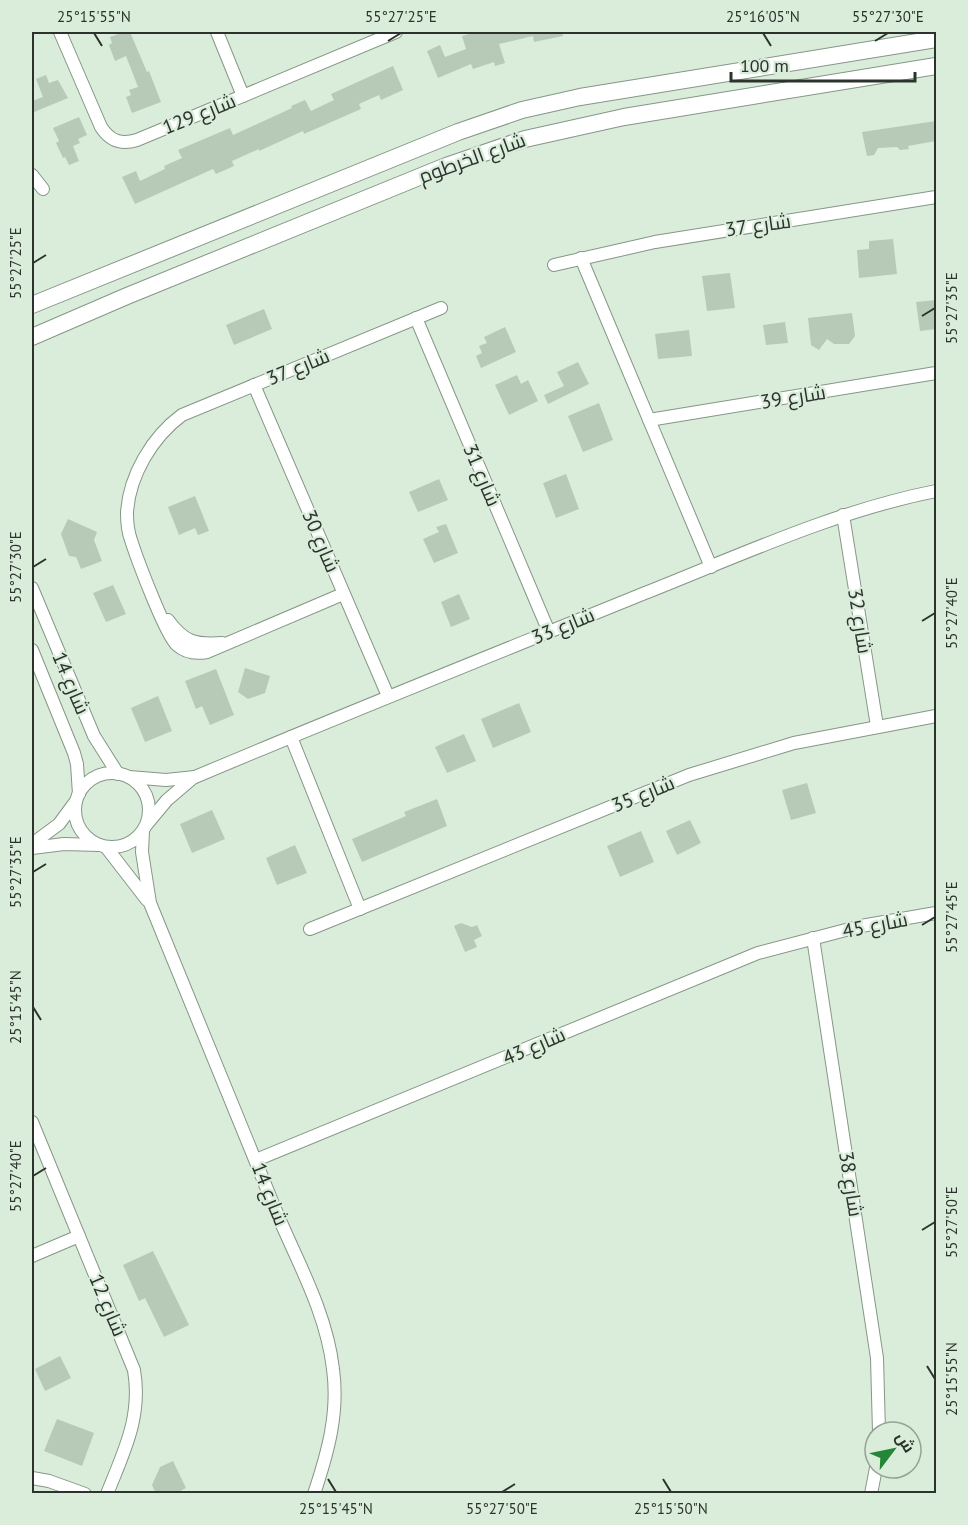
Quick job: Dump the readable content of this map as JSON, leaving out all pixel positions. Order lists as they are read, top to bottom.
{
  "streets": {
    "main road": ["شارع الخرطوم"],
    "street": [
      "شارع 129",
      "شارع 37",
      "شارع 39",
      "شارع 31",
      "شارع 30",
      "شارع 32",
      "شارع 33",
      "شارع 14",
      "شارع 35",
      "شارع 45",
      "شارع 43",
      "شارع 38",
      "شارع 12"
    ]
  },
  "crossings": [
    ["شارع 37", "شارع 31"],
    ["شارع 37", "شارع 30"],
    ["شارع 31", "شارع 33"],
    ["شارع 30", "شارع 33"],
    ["شارع 32", "شارع 33"],
    ["شارع 32", "شارع 35"],
    ["شارع 33", "شارع 14"],
    ["شارع 14", "شارع 43"],
    ["شارع 45", "شارع 43"],
    ["شارع 45", "شارع 38"],
    ["شارع 43", "شارع 38"]
  ],
  "scale_bar": "100 m",
  "north": "top right",
  "coordinates": [
    "25°15'55\"N",
    "55°27'25\"E",
    "25°16'05\"N",
    "55°27'30\"E",
    "55°27'35\"E",
    "55°27'40\"E",
    "55°27'45\"E",
    "25°15'45\"N",
    "55°27'50\"E",
    "25°15'50\"N"
  ]
}
